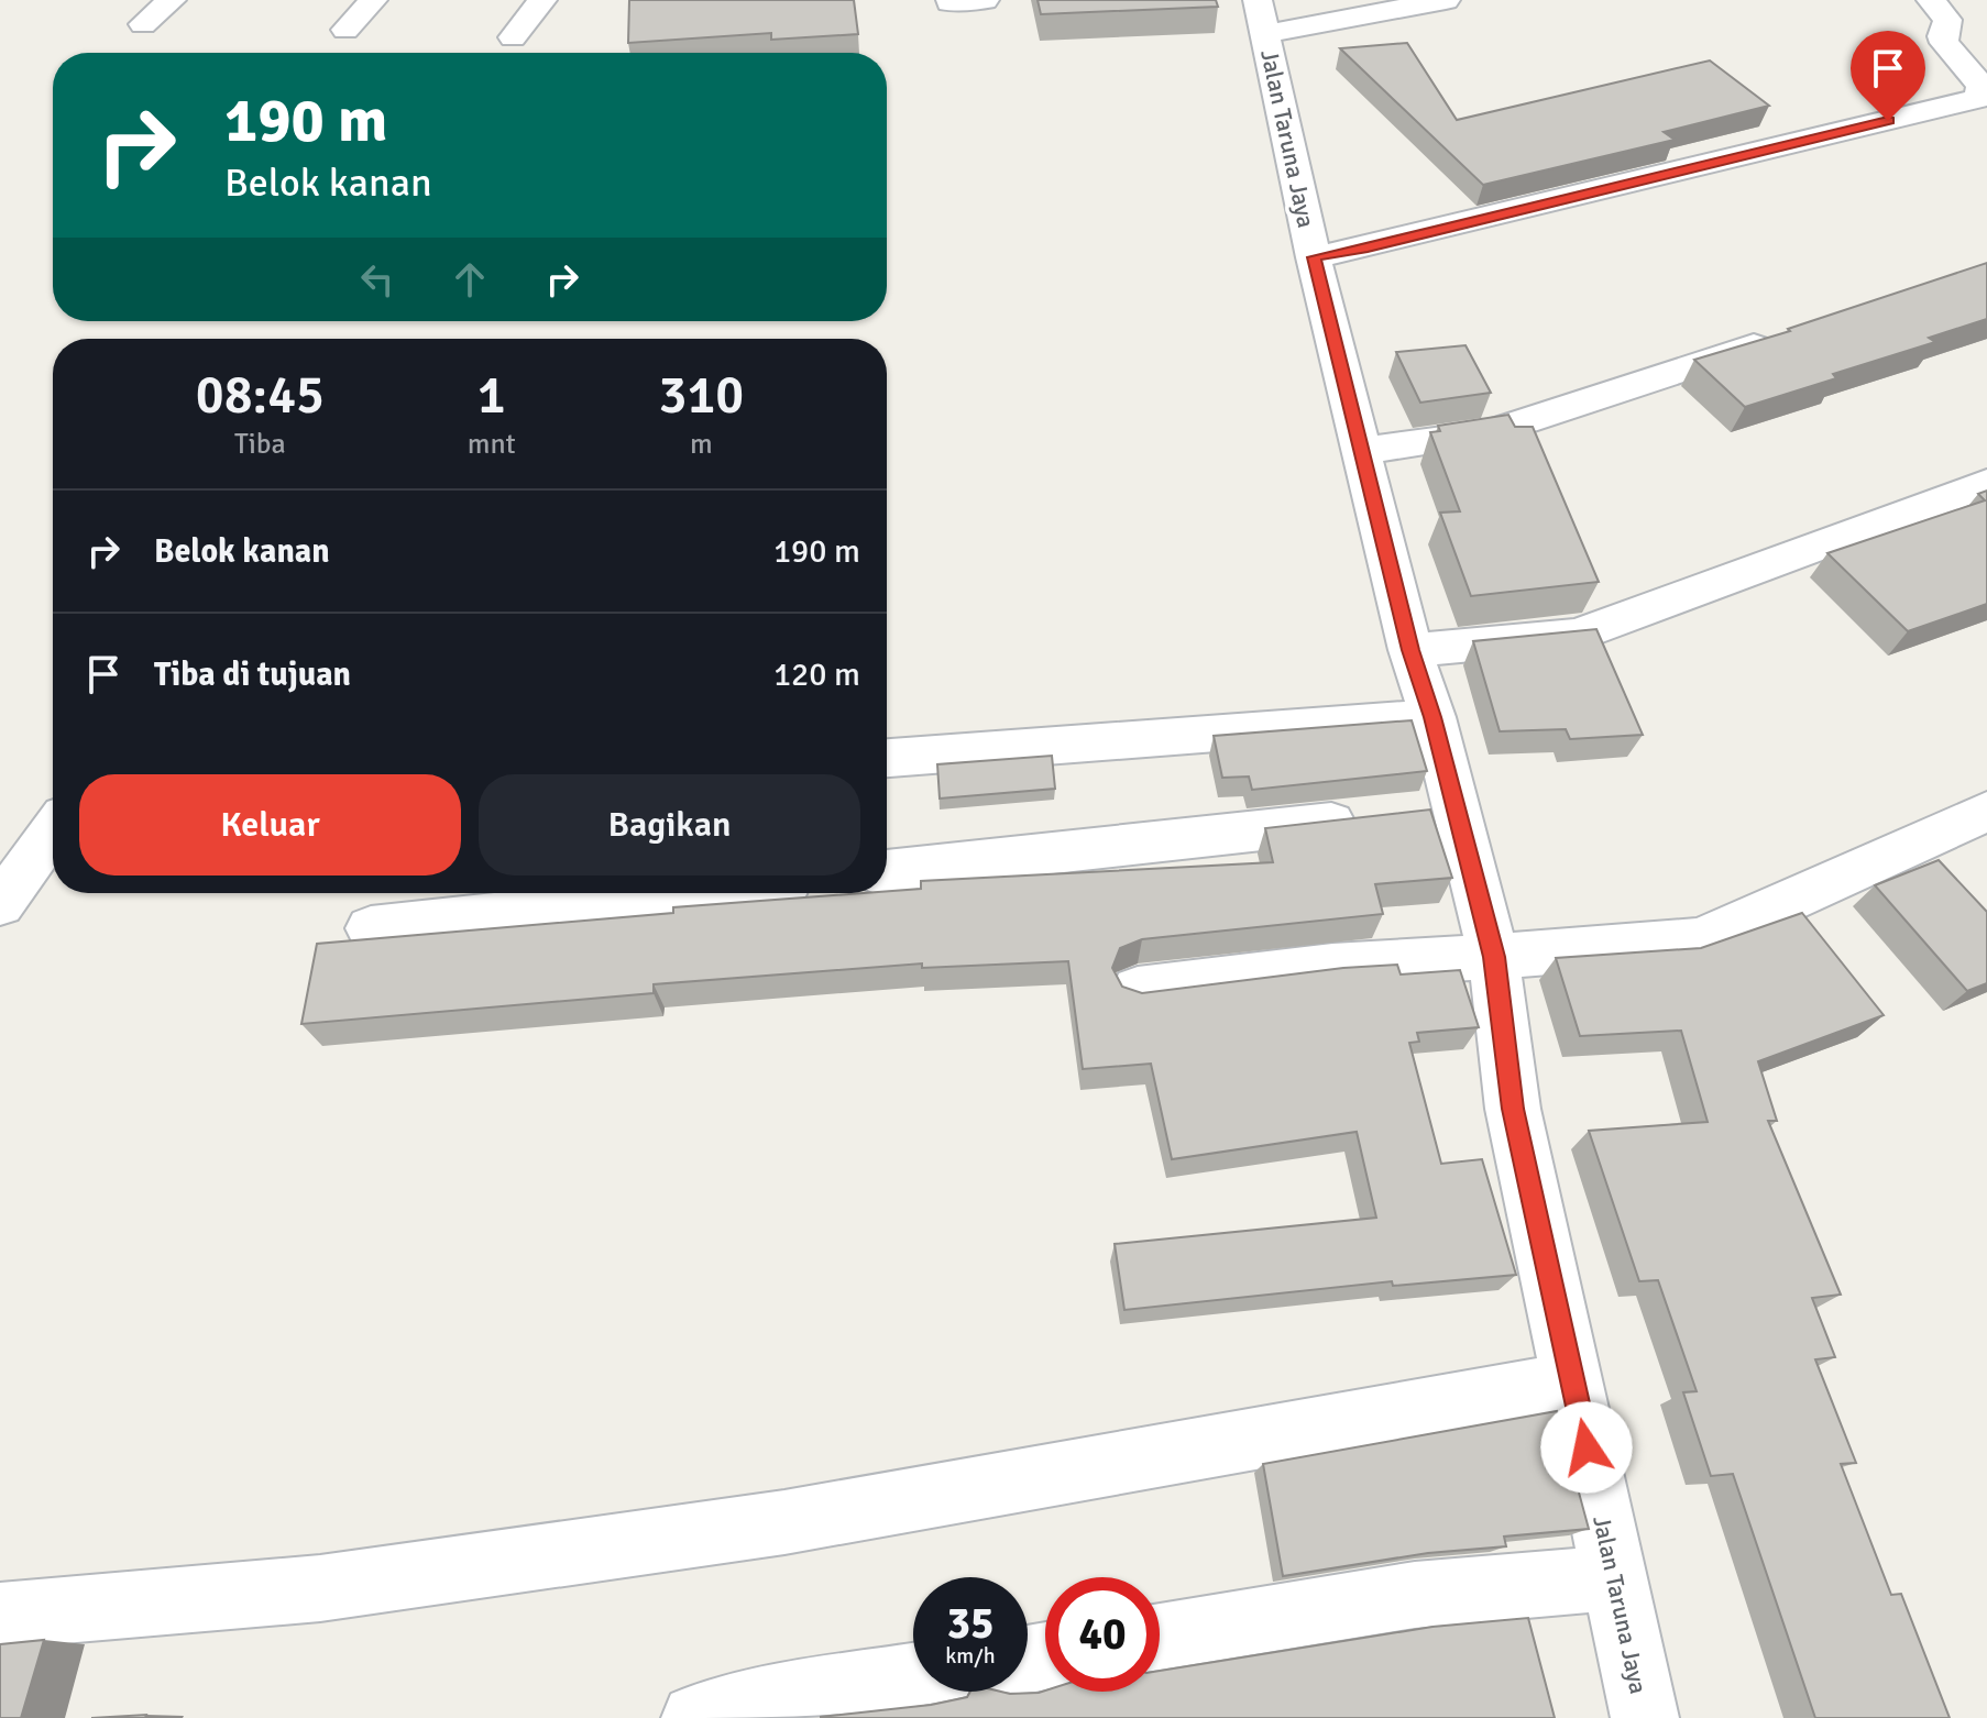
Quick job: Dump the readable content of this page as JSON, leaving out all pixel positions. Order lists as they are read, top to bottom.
{
  "streets": {
    "street": ["Jalan Taruna Jaya"]
  },
  "page": {
    "turn": ["190 m", "Belok kanan"],
    "eta": [
      "08:45",
      "Tiba",
      "1",
      "mnt",
      "310",
      "m"
    ],
    "list": [
      {
        "name": "Belok kanan",
        "value": "190 m"
      },
      {
        "name": "Tiba di tujuan",
        "value": "120 m"
      }
    ],
    "buttons": ["Keluar", "Bagikan"],
    "speed": "35 km/h",
    "limit": "40"
  }
}
